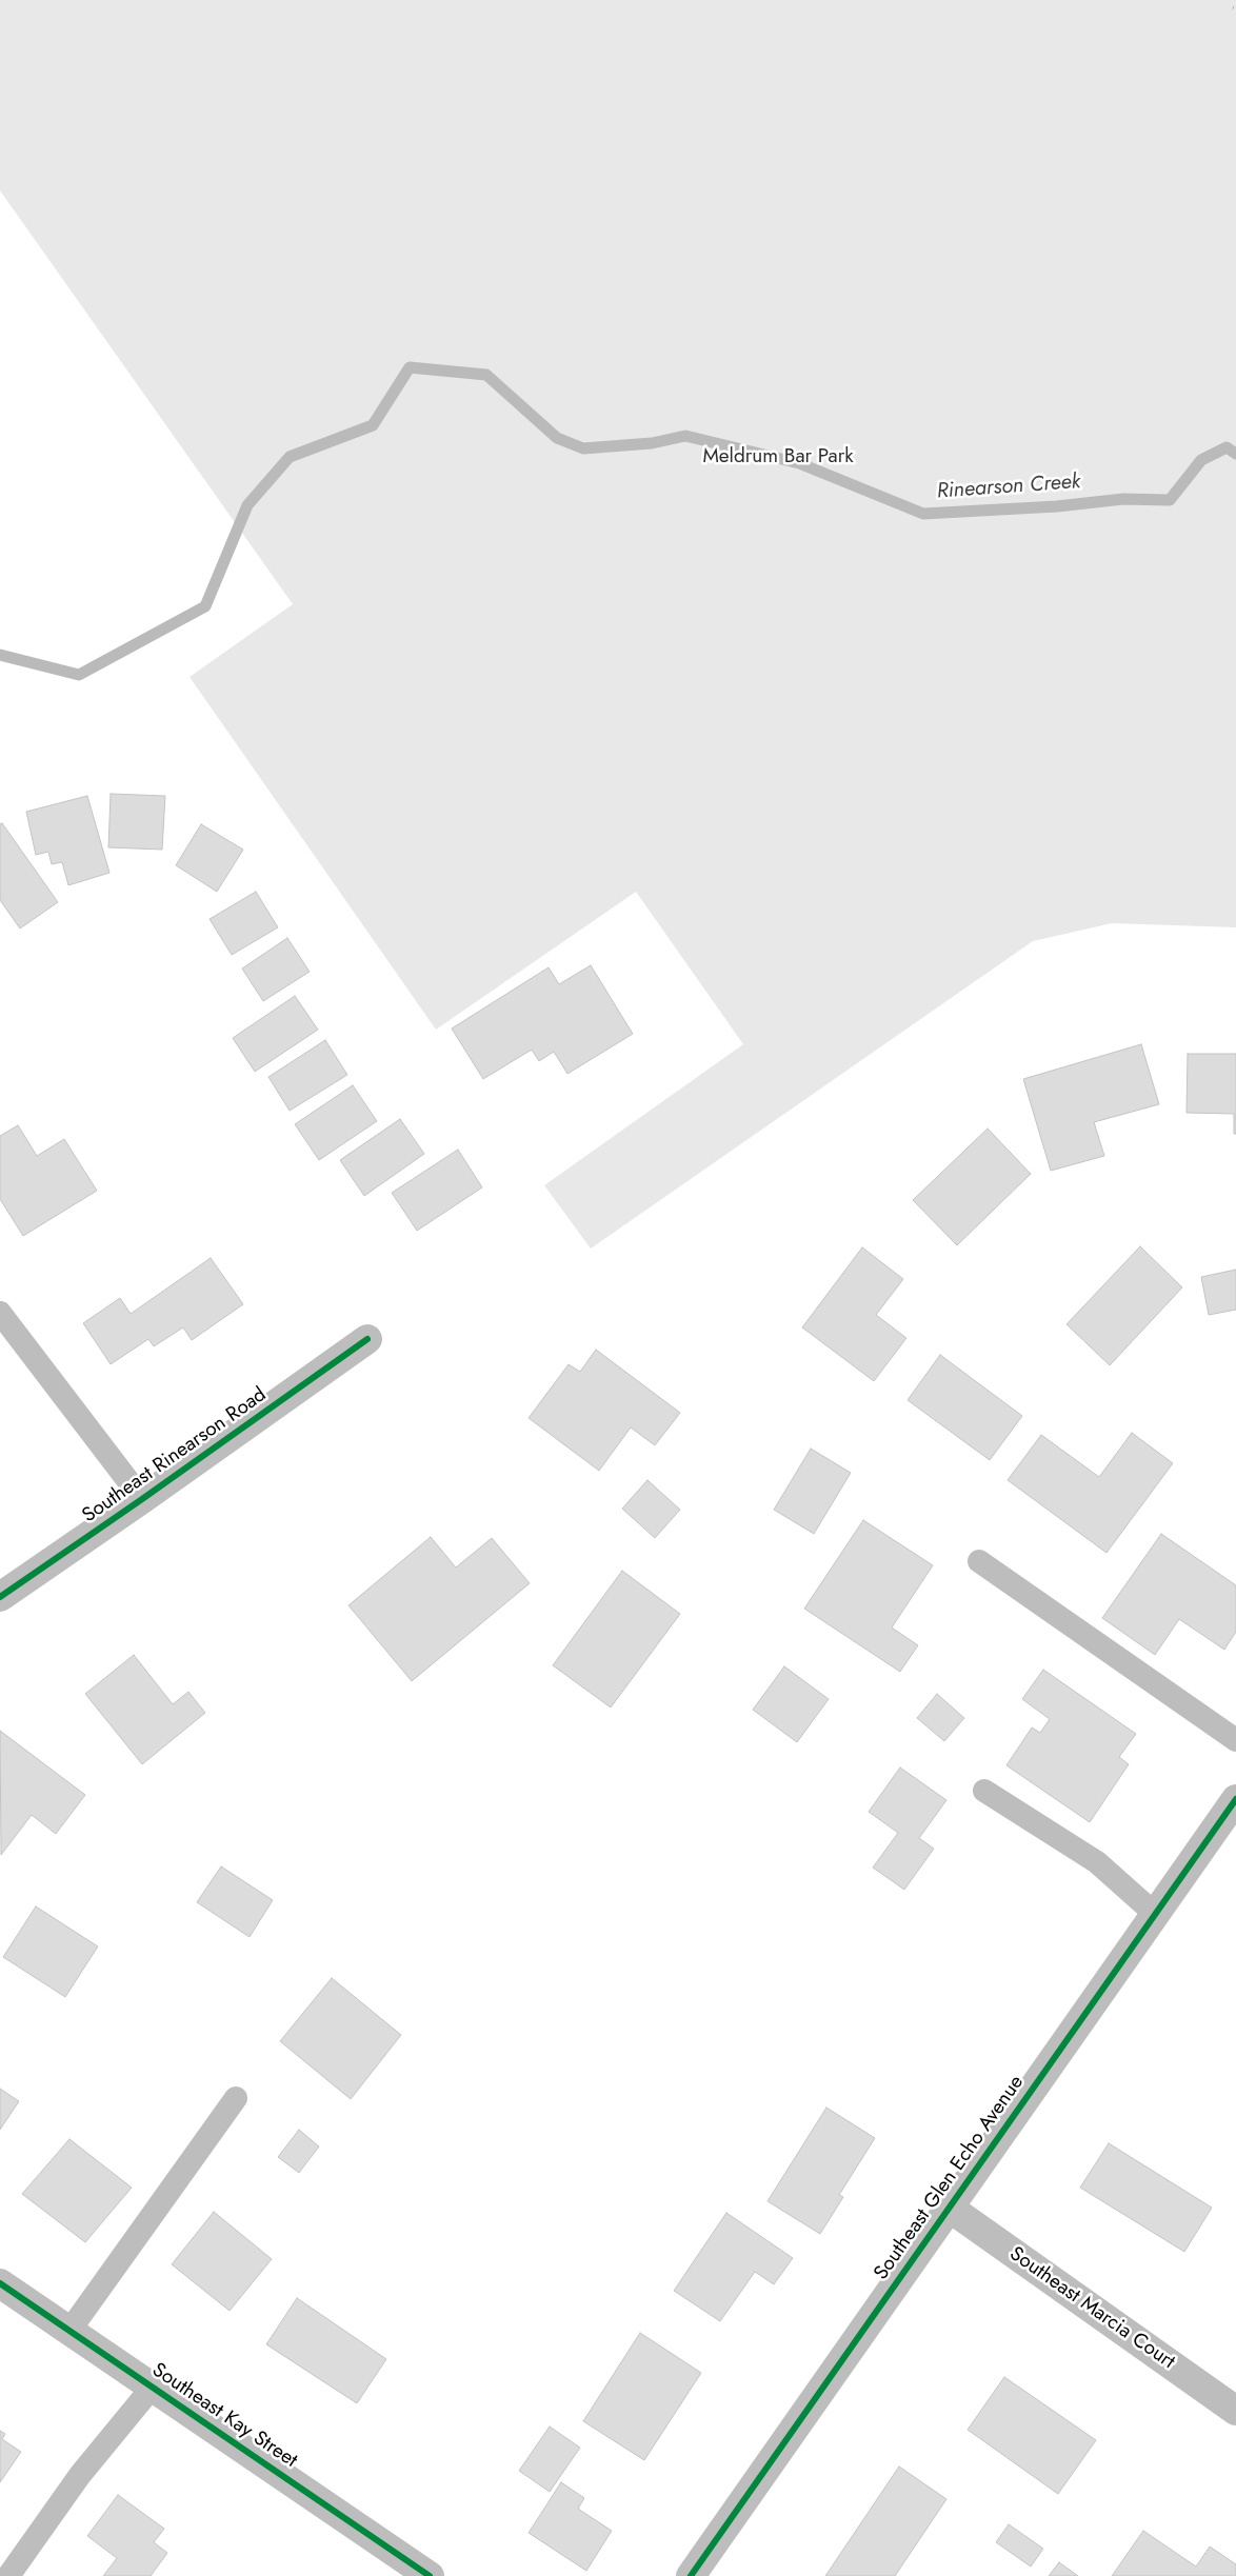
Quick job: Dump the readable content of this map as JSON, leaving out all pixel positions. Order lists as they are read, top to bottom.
{
  "streets": {
    "street": [
      "Southeast Rinearson Road",
      "Southeast Glen Echo Avenue",
      "Southeast Marcia Court",
      "Southeast Kay Street"
    ]
  },
  "crossings": [
    ["Southeast Glen Echo Avenue", "Southeast Marcia Court"]
  ],
  "water": ["Rinearson Creek"],
  "parks": ["Meldrum Bar Park"]
}
